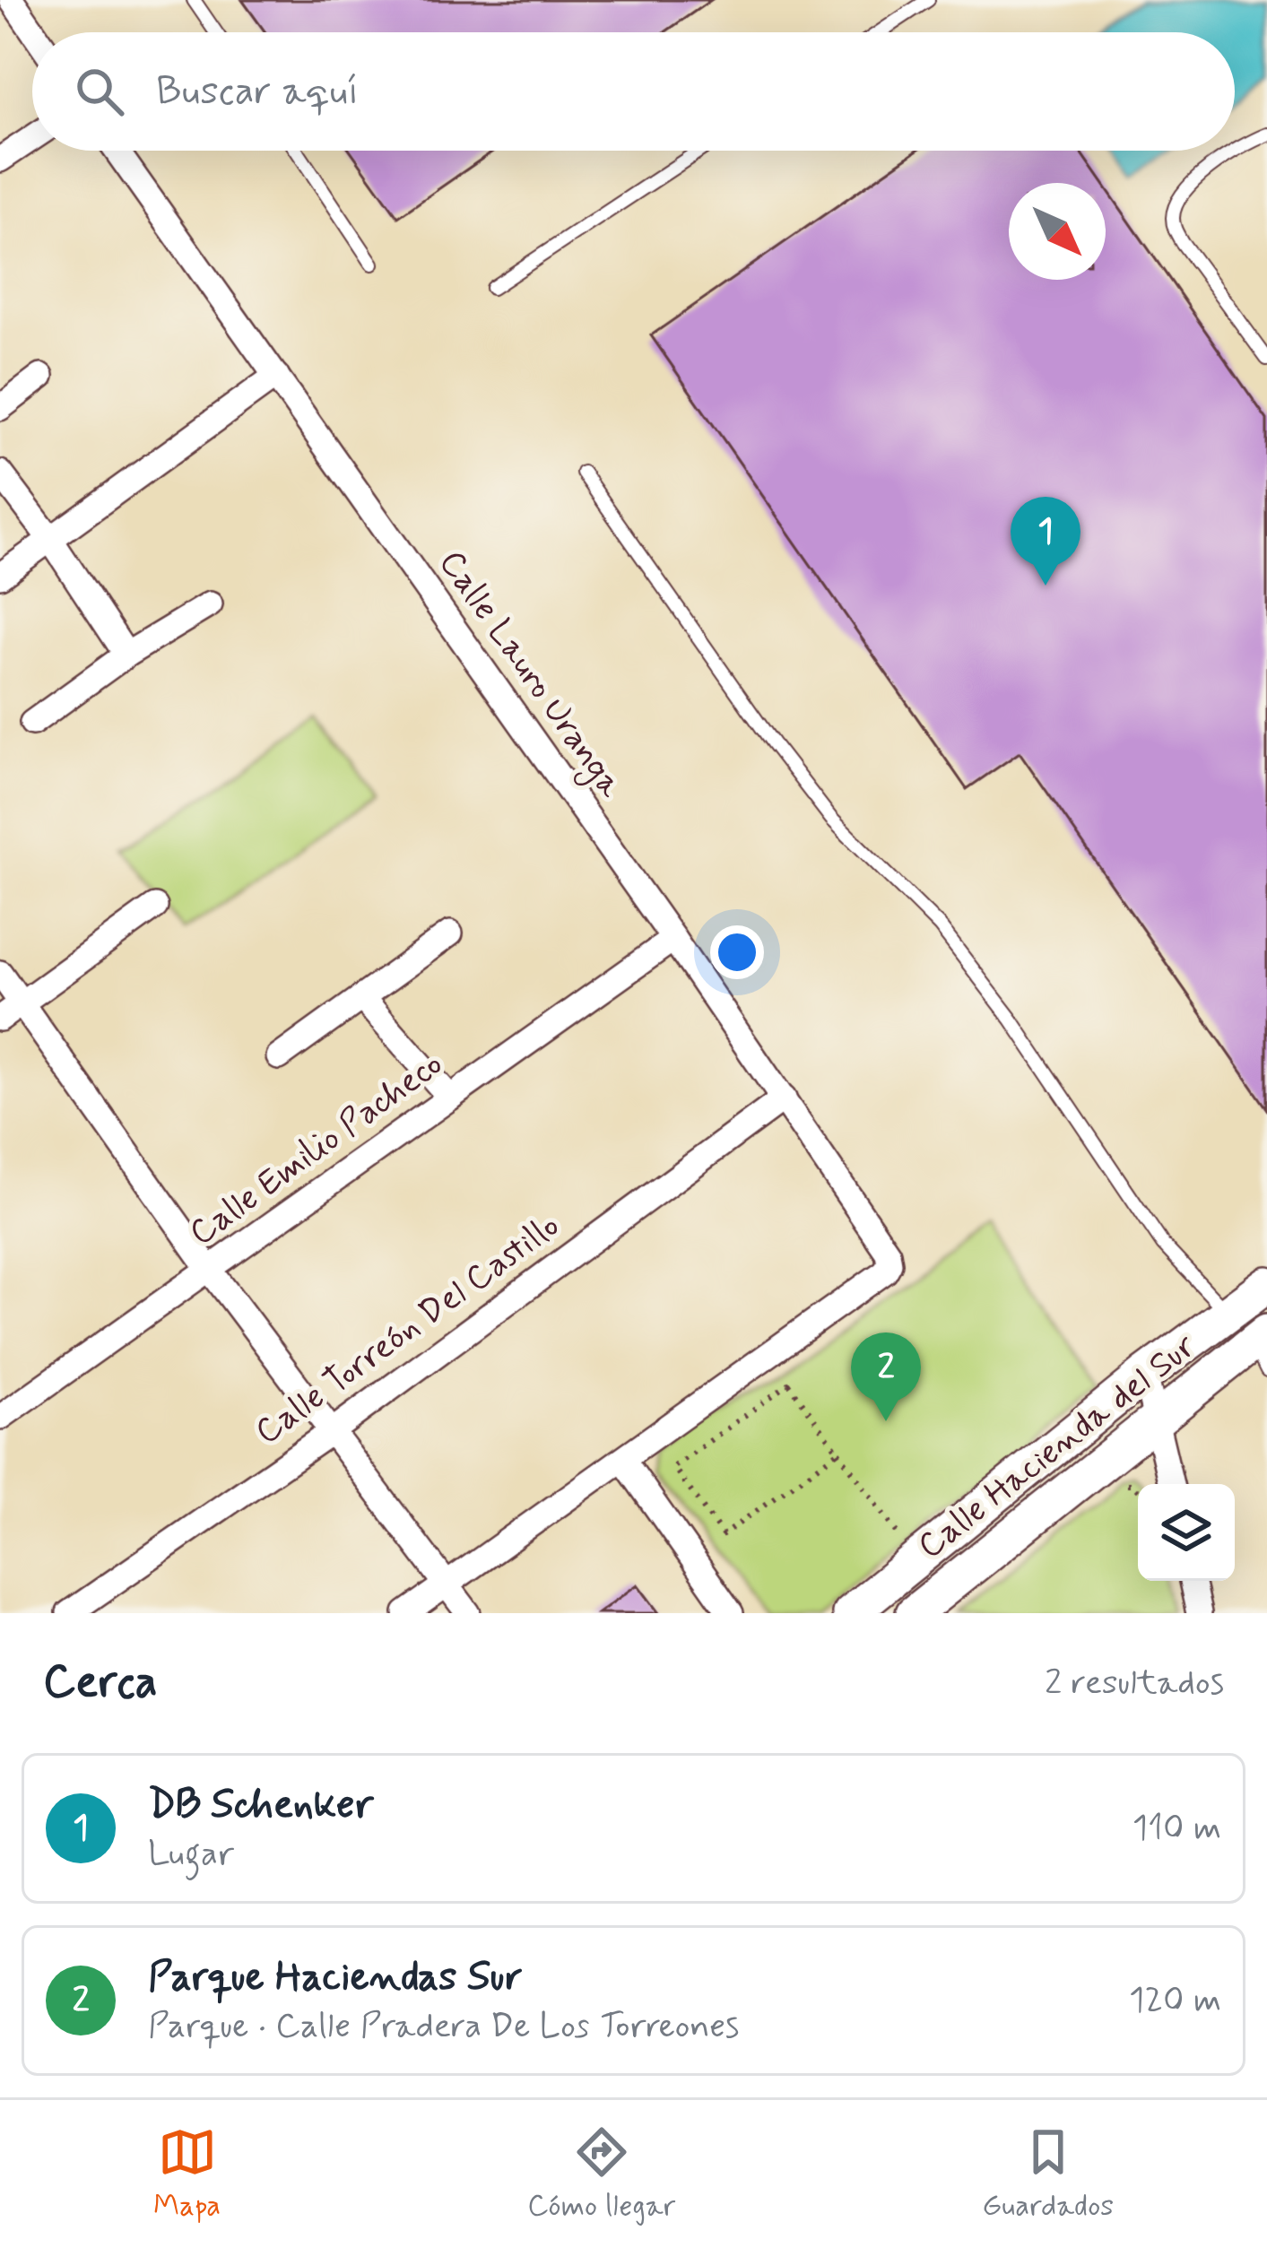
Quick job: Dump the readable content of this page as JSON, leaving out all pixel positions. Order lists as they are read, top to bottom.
{
  "streets": {
    "street": [
      "Calle Lauro Uranga",
      "Calle Emilio Pacheco",
      "Calle Torreón Del Castillo",
      "Calle Hacienda del Sur"
    ]
  },
  "crossings": [
    ["Calle Lauro Uranga", "Calle Emilio Pacheco"],
    ["Calle Lauro Uranga", "Calle Torreón Del Castillo"]
  ],
  "north": "bottom right",
  "page": {
    "search": "Buscar aquí",
    "pins": ["1", "2"],
    "heading": ["Cerca", "2 resultados"],
    "list": [
      {
        "mark": "1",
        "name": "DB Schenker",
        "note": "Lugar",
        "value": "110 m"
      },
      {
        "mark": "2",
        "name": "Parque Haciendas Sur",
        "note": "Parque · Calle Pradera De Los Torreones",
        "value": "120 m"
      }
    ],
    "nav": ["Mapa", "Cómo llegar", "Guardados"]
  }
}
